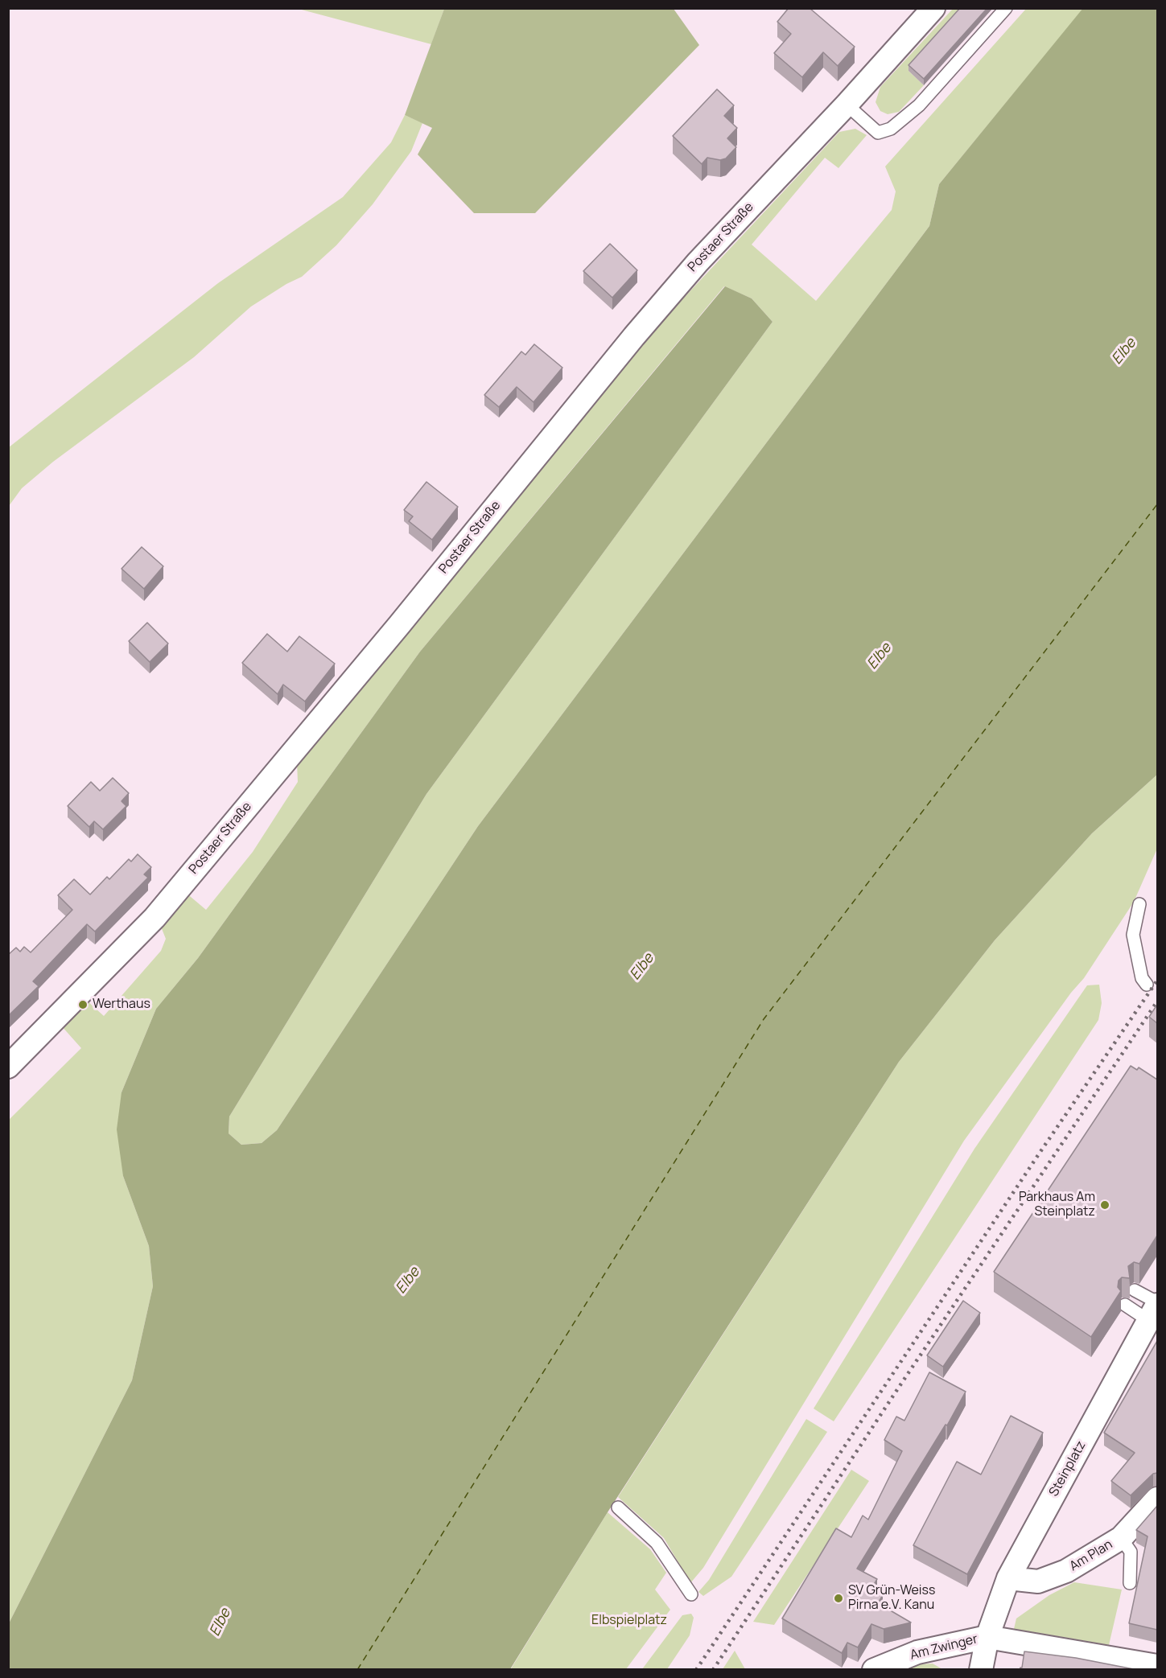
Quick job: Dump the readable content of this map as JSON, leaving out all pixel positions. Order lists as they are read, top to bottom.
{
  "streets": {
    "street": [
      "Postaer Straße",
      "Steinplatz",
      "Am Plan",
      "Am Zwinger"
    ]
  },
  "crossings": [
    ["Steinplatz", "Am Plan"],
    ["Steinplatz", "Am Zwinger"]
  ],
  "water": ["Elbe"],
  "parks": ["Elbspielplatz"],
  "places": ["Werthaus", "Parkhaus Am Steinplatz", "SV Grün-Weiss Pirna e.V. Kanu"]
}
